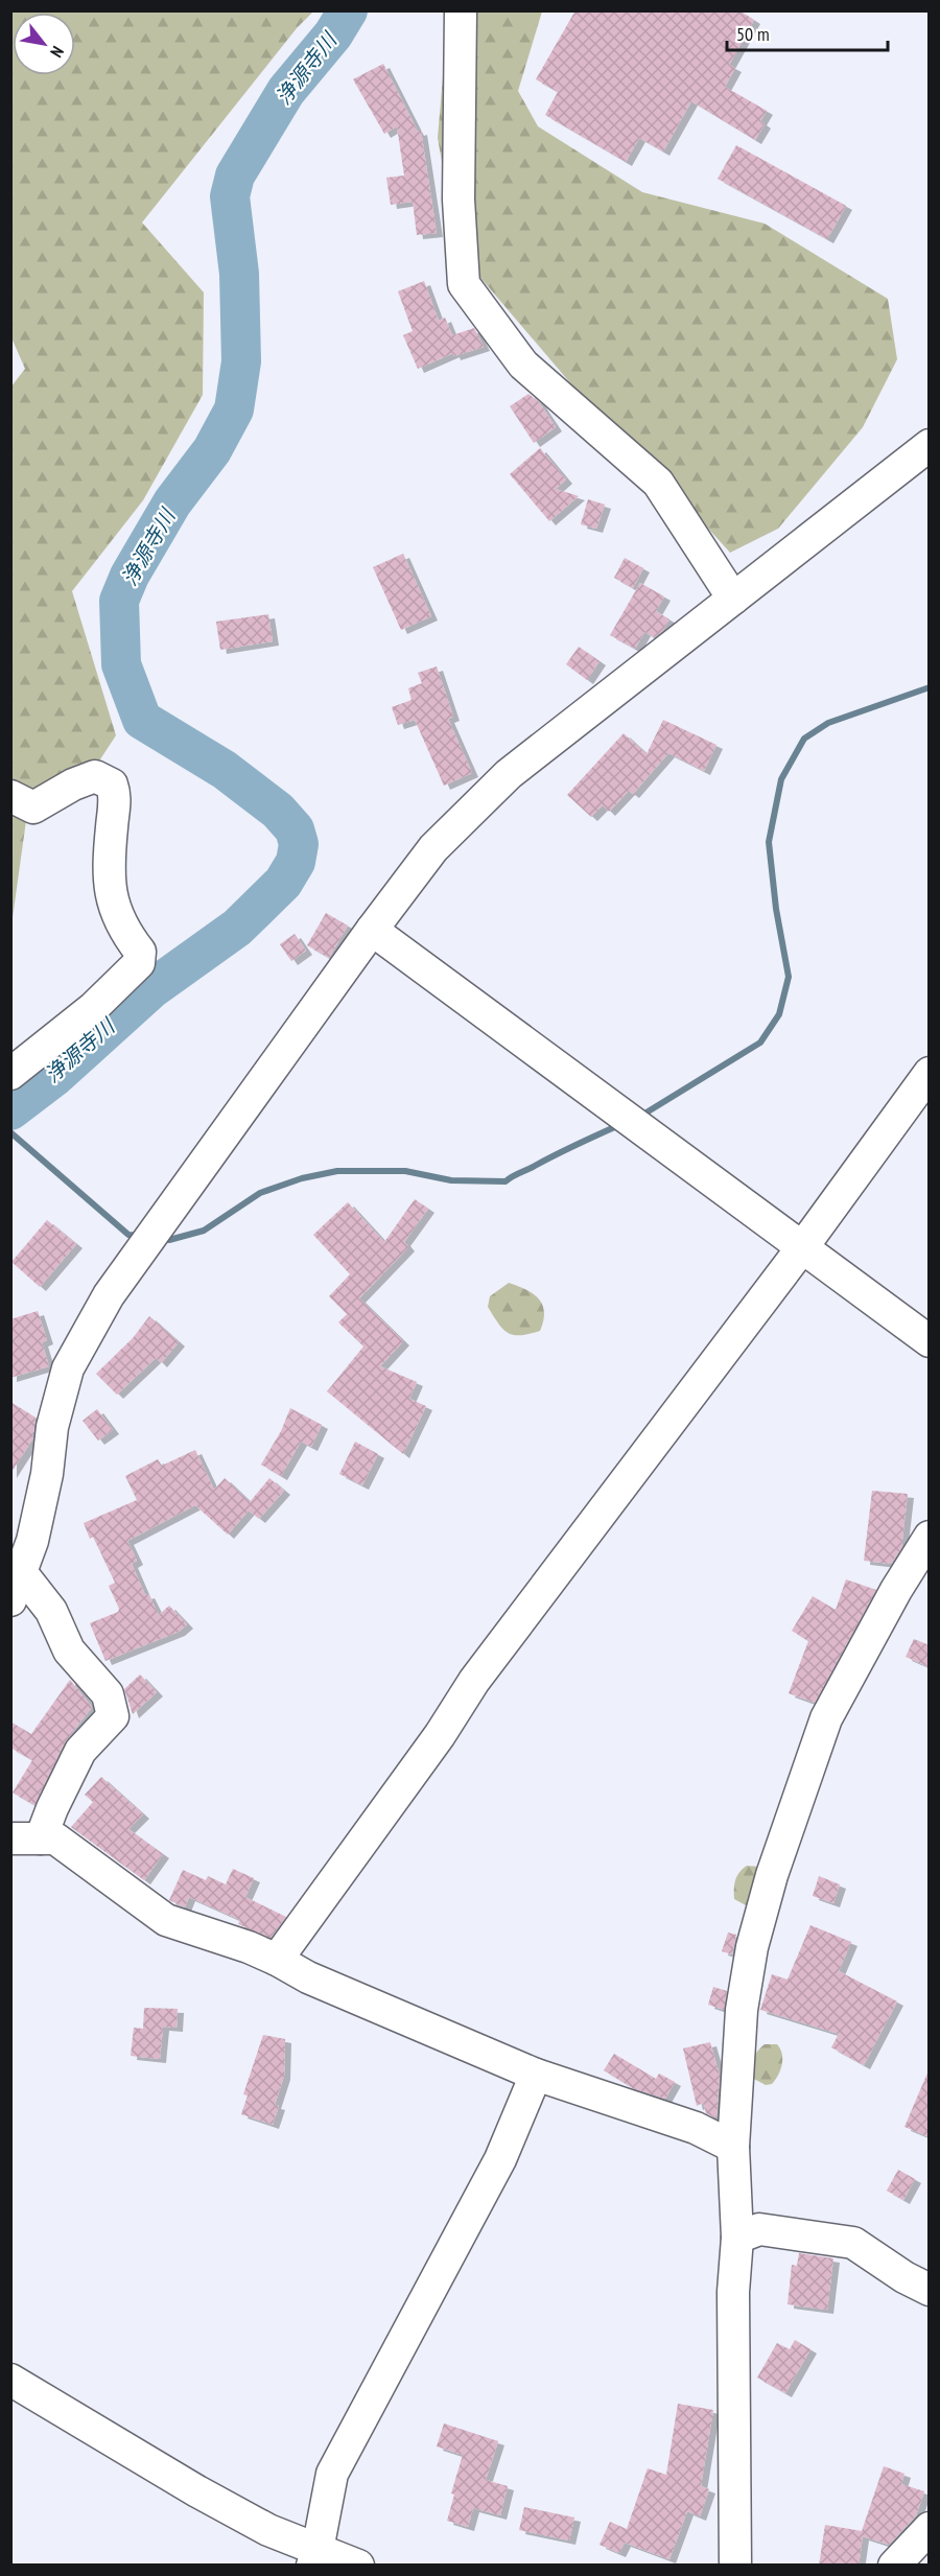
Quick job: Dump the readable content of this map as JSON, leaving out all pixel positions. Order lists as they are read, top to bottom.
{
  "water": ["浄源寺川"],
  "scale_bar": "50 m",
  "north": "bottom right"
}
